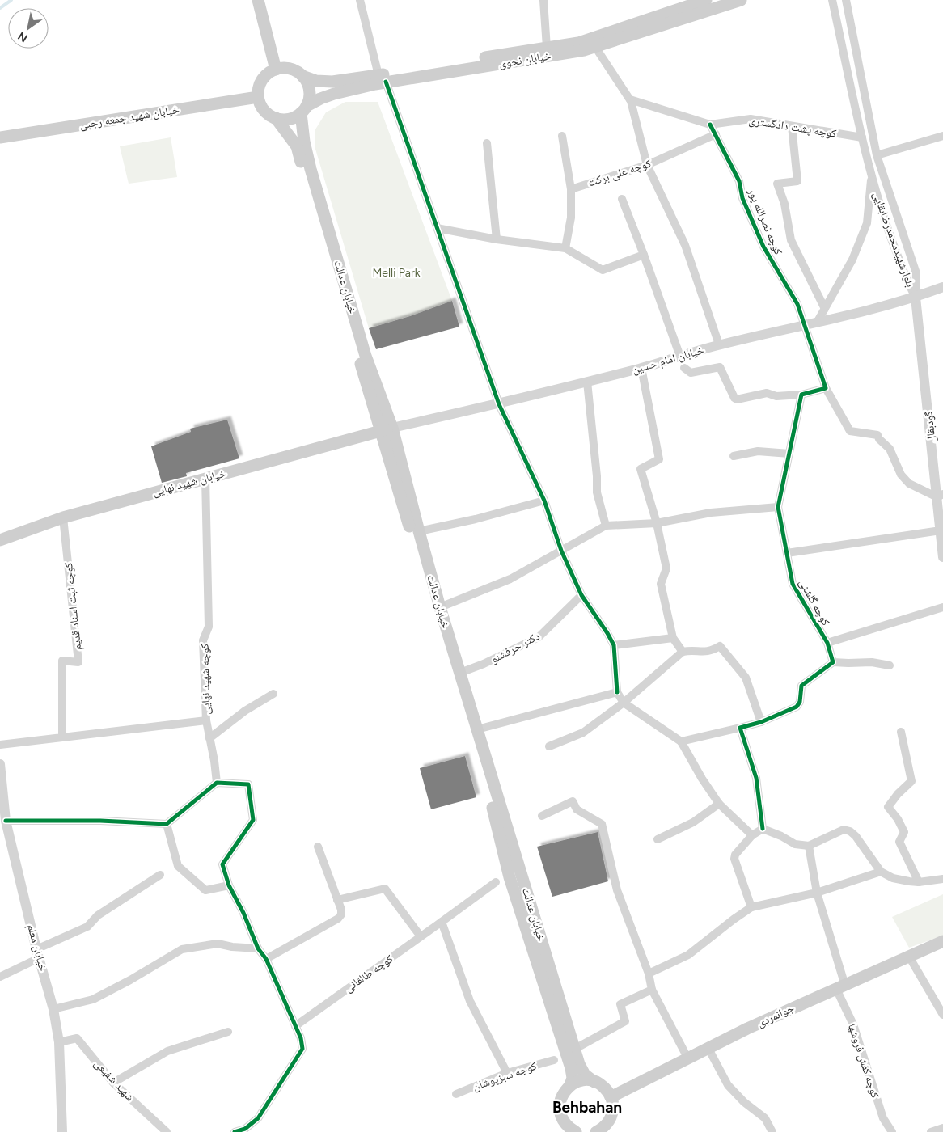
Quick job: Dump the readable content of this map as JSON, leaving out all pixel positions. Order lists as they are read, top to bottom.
{
  "streets": {
    "main road": [
      "خیابان نحوی",
      "خیابان شهید جمعه رجبی",
      "خیابان عدالت",
      "خیابان شهید نهایی",
      "جوانمردی"
    ],
    "street": [
      "کوچه پشت دادگستری",
      "کوچه علی برکت",
      "کوچه نصرالله پور",
      "بلوارشهیدمحمدرضابقایی",
      "خیابان امام حسین",
      "گودبقال",
      "کوچه گلشنی",
      "کوچه ثبت اسناد قدیم",
      "دکتر حرفشنو",
      "کوچه شهید نهایی",
      "خیابان معلم",
      "کوچه طالقانی",
      "کوچه کفش فروشها",
      "کوچه سبزپوشان",
      "شهید شفیعی"
    ]
  },
  "crossings": [
    ["خیابان نحوی", "خیابان شهید جمعه رجبی"],
    ["خیابان نحوی", "خیابان عدالت"],
    ["خیابان شهید جمعه رجبی", "خیابان عدالت"],
    ["کوچه پشت دادگستری", "کوچه نصرالله پور"],
    ["کوچه پشت دادگستری", "بلوارشهیدمحمدرضابقایی"],
    ["کوچه علی برکت", "کوچه نصرالله پور"],
    ["کوچه نصرالله پور", "خیابان امام حسین"],
    ["بلوارشهیدمحمدرضابقایی", "خیابان امام حسین"],
    ["بلوارشهیدمحمدرضابقایی", "گودبقال"],
    ["خیابان عدالت", "خیابان امام حسین"],
    ["خیابان عدالت", "خیابان شهید نهایی"],
    ["خیابان عدالت", "دکتر حرفشنو"],
    ["خیابان عدالت", "جوانمردی"],
    ["خیابان امام حسین", "گودبقال"],
    ["خیابان امام حسین", "خیابان شهید نهایی"],
    ["خیابان شهید نهایی", "کوچه ثبت اسناد قدیم"],
    ["خیابان شهید نهایی", "کوچه شهید نهایی"],
    ["خیابان معلم", "شهید شفیعی"],
    ["جوانمردی", "کوچه کفش فروشها"]
  ],
  "districts": ["Behbahan"],
  "parks": ["Melli Park"],
  "north": "bottom left"
}
